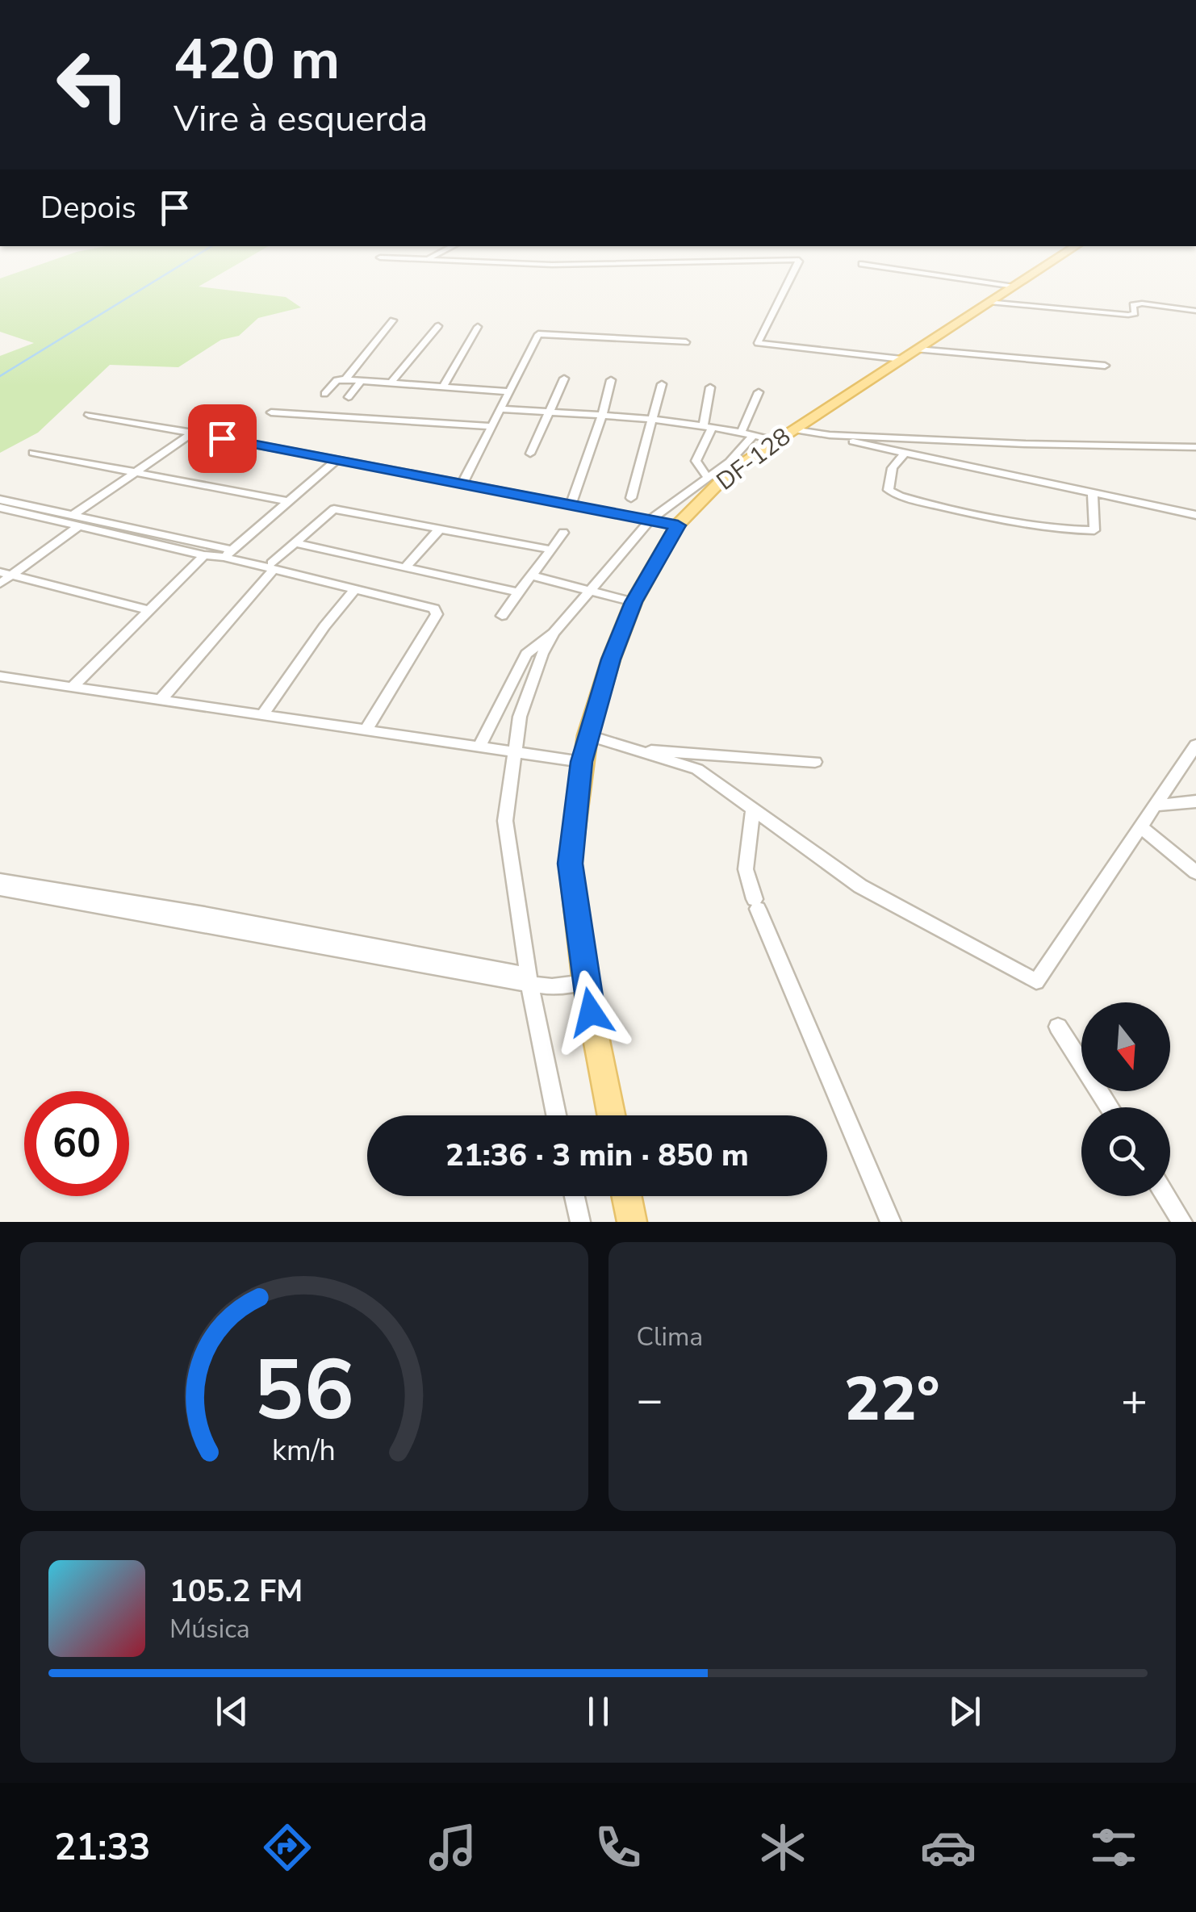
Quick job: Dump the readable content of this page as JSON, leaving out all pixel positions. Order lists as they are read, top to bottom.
{
  "streets": {
    "main road": ["DF-128"]
  },
  "north": "bottom",
  "page": {
    "turn": ["420 m", "Vire à esquerda"],
    "then": "Depois",
    "limit": "60",
    "trip": "21:36 · 3 min · 850 m",
    "tile": "Clima",
    "heat": ["−", "22°", "+"],
    "song": ["105.2 FM", "Música"],
    "tabs": "21:33",
    "gauge": ["56", "km/h"]
  }
}
